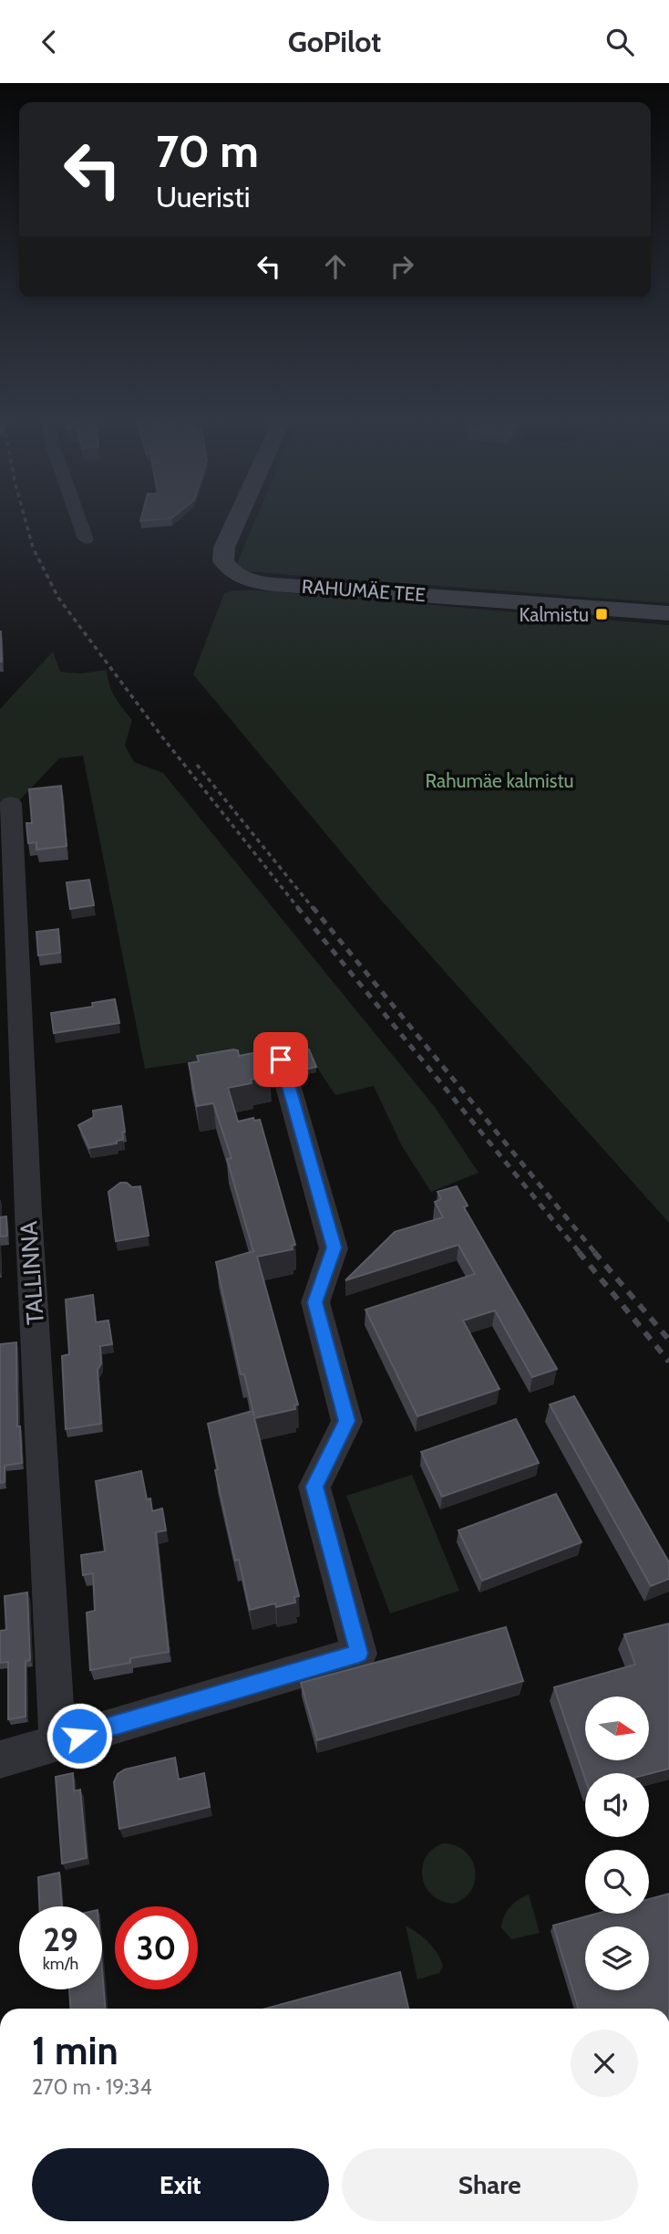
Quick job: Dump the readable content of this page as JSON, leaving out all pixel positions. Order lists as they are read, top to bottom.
{
  "streets": {
    "street": ["RAHUMÄE TEE", "TALLINNA"]
  },
  "parks": ["Rahumäe kalmistu"],
  "places": {
    "transit": ["Kalmistu"]
  },
  "north": "right",
  "page": {
    "header": "GoPilot",
    "turn": ["70 m", "Uueristi"],
    "speed": "29 km/h",
    "limit": "30",
    "heading": ["1 min", "270 m · 19:34"],
    "buttons": ["Exit", "Share"]
  }
}
